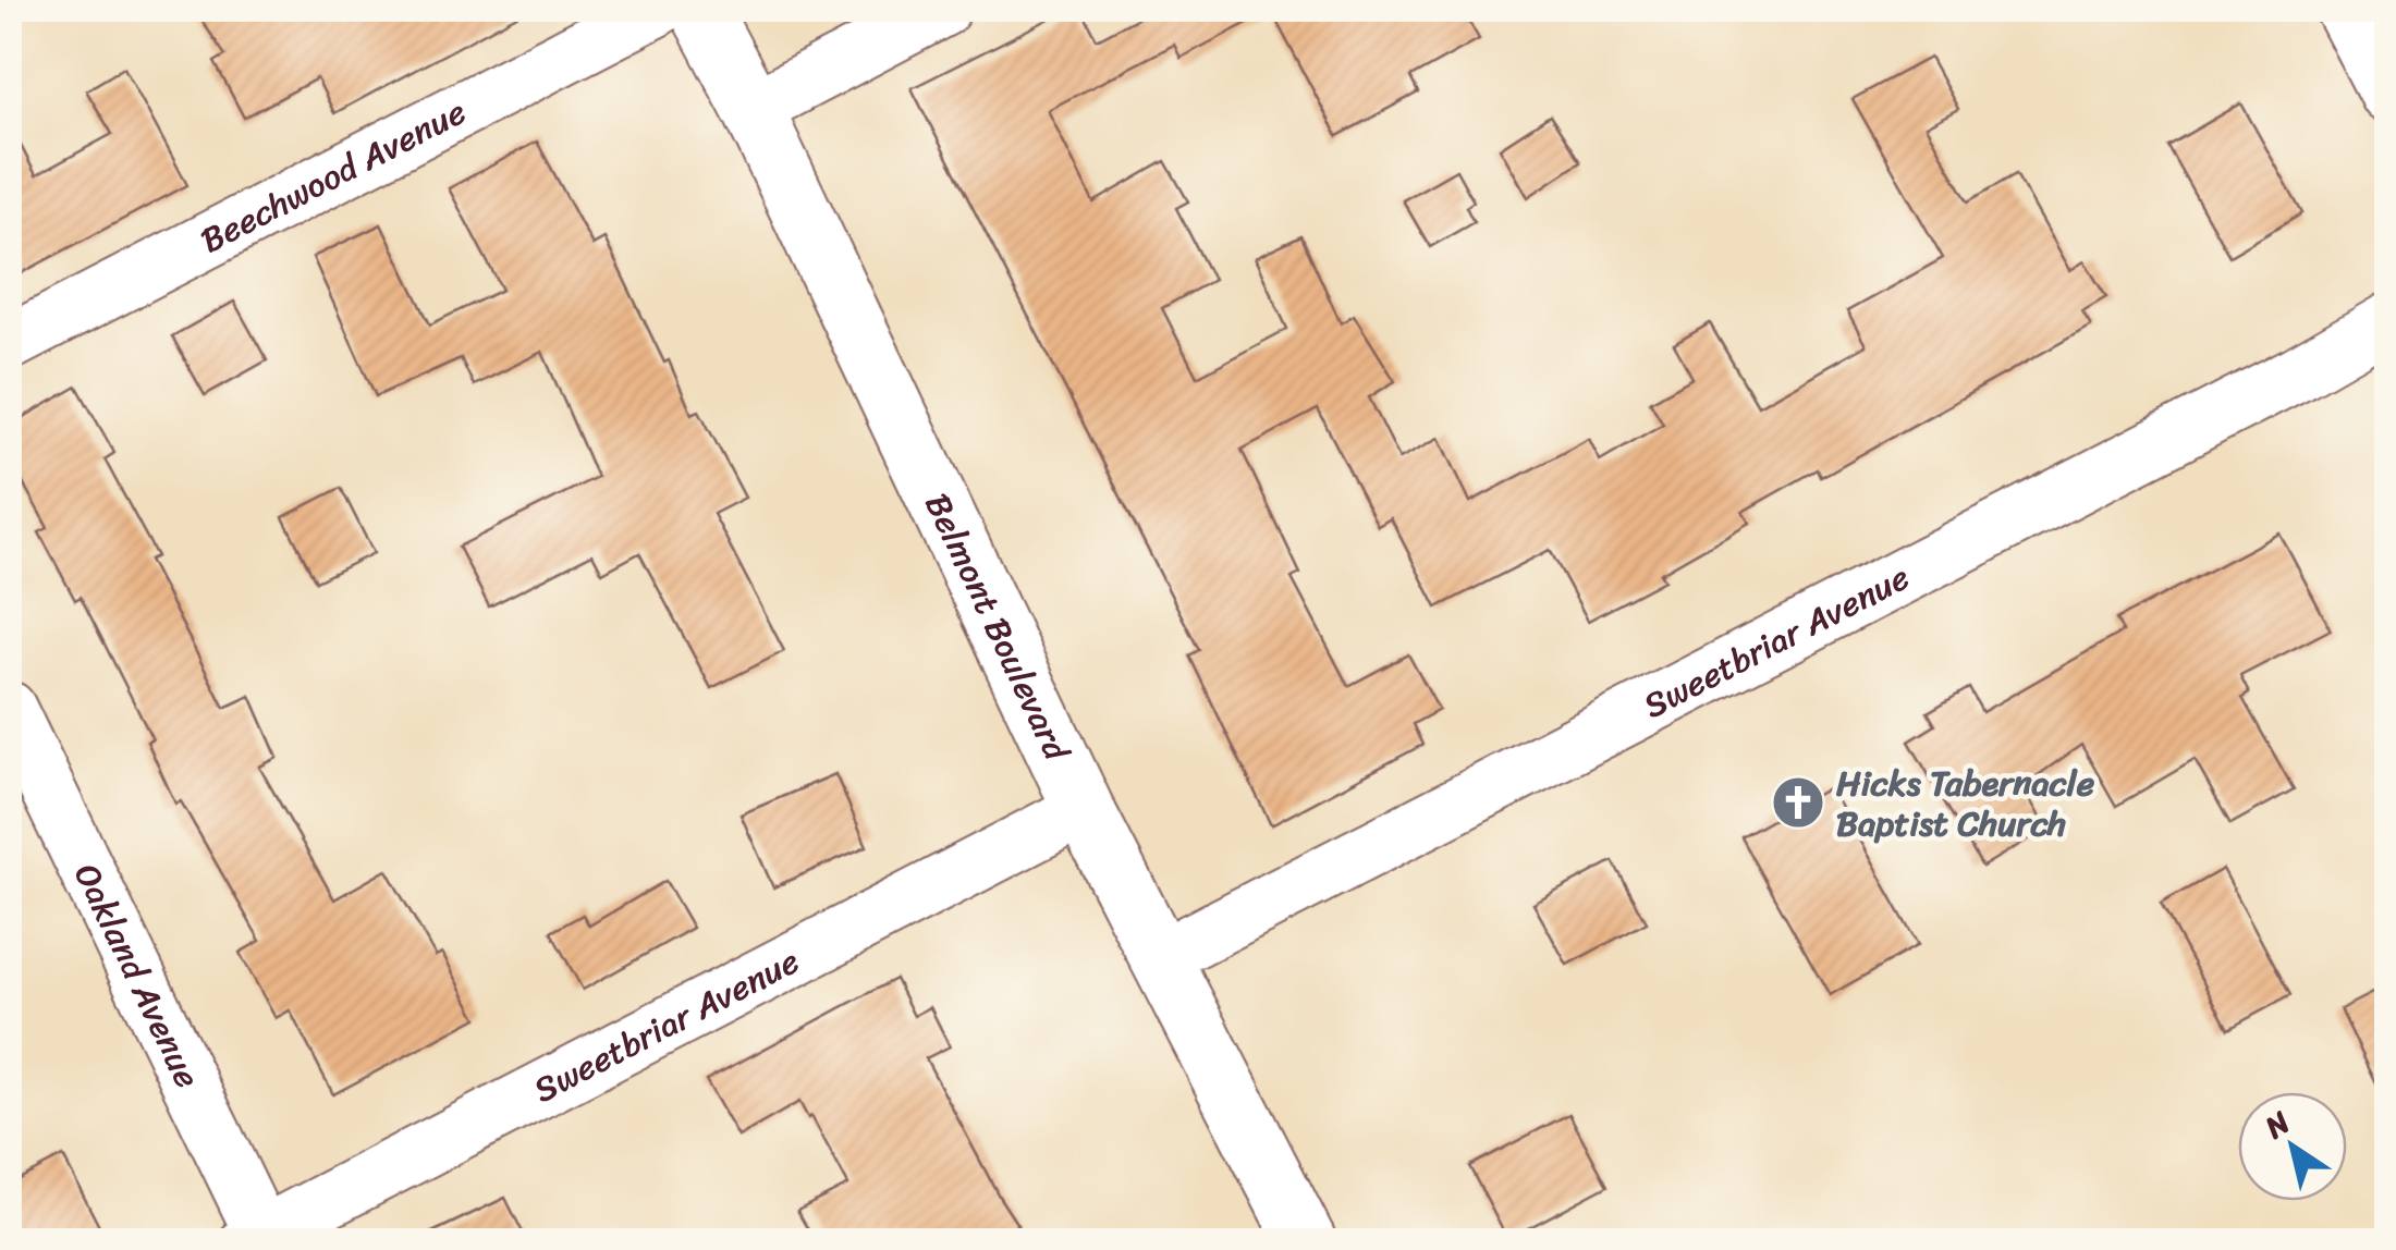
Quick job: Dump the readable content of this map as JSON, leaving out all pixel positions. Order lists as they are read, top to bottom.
{
  "streets": {
    "street": [
      "Beechwood Avenue",
      "Belmont Boulevard",
      "Sweetbriar Avenue",
      "Oakland Avenue"
    ]
  },
  "crossings": [
    ["Belmont Boulevard", "Sweetbriar Avenue"],
    ["Sweetbriar Avenue", "Oakland Avenue"]
  ],
  "places": {
    "church": ["Hicks Tabernacle Baptist Church"]
  },
  "north": "top left"
}
